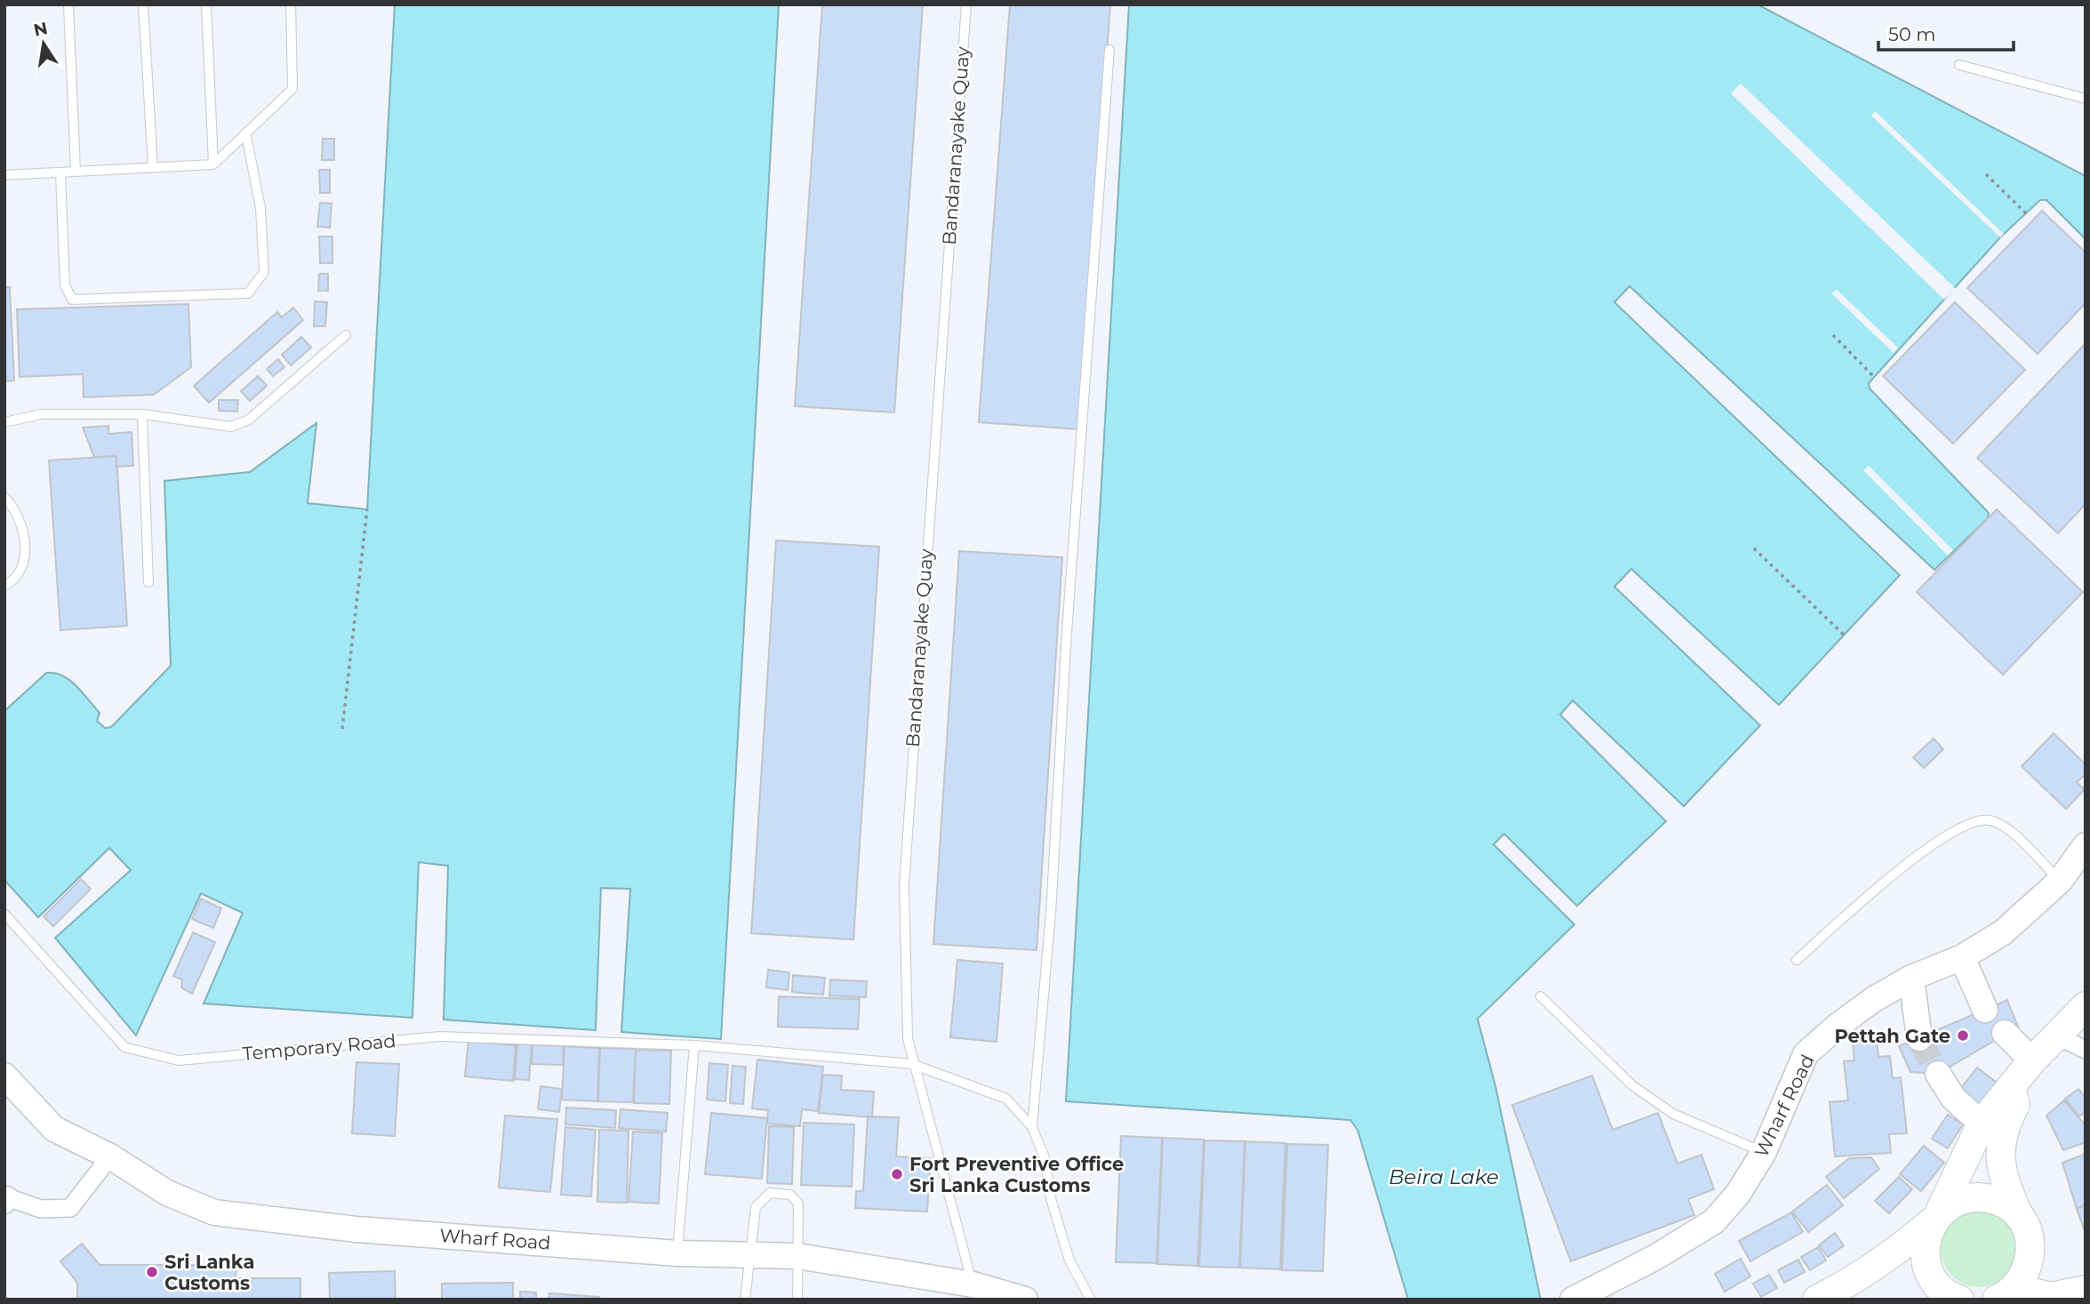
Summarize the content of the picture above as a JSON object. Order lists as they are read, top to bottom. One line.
{"streets":{"main road":["Wharf Road"],"lane":["Bandaranayake Quay","Temporary Road"]},"crossings":[["Bandaranayake Quay","Temporary Road"],["Bandaranayake Quay","Wharf Road"]],"water":["Beira Lake"],"places":["Pettah Gate","Fort Preventive Office Sri Lanka Customs","Sri Lanka Customs"],"scale_bar":"50 m","north":"top"}
